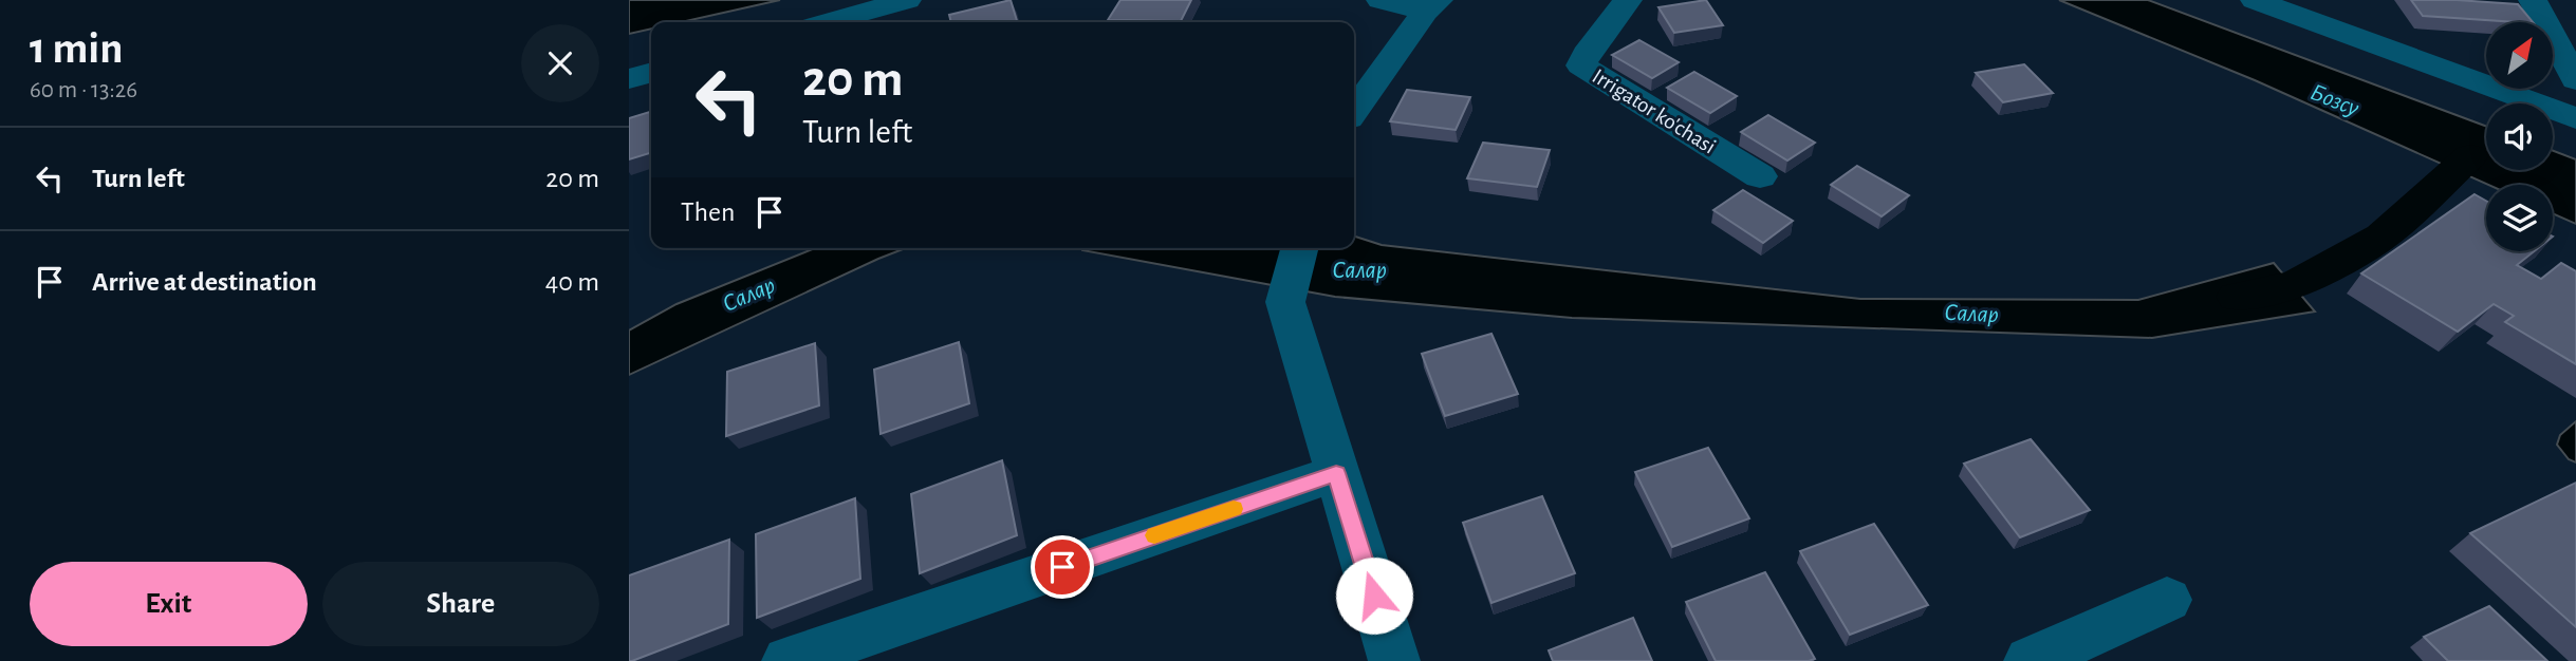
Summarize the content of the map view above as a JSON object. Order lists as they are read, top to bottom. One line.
{"streets":{"street":["Irrigator ko'chasi"]},"water":["Бозсу","Салар"],"north":"top right","page":{"heading":["1 min","60 m · 13:26"],"turn":["20 m","Turn left"],"list":[{"name":"Turn left","value":"20 m"},{"name":"Arrive at destination","value":"40 m"}],"then":"Then","buttons":["Exit","Share"]}}
